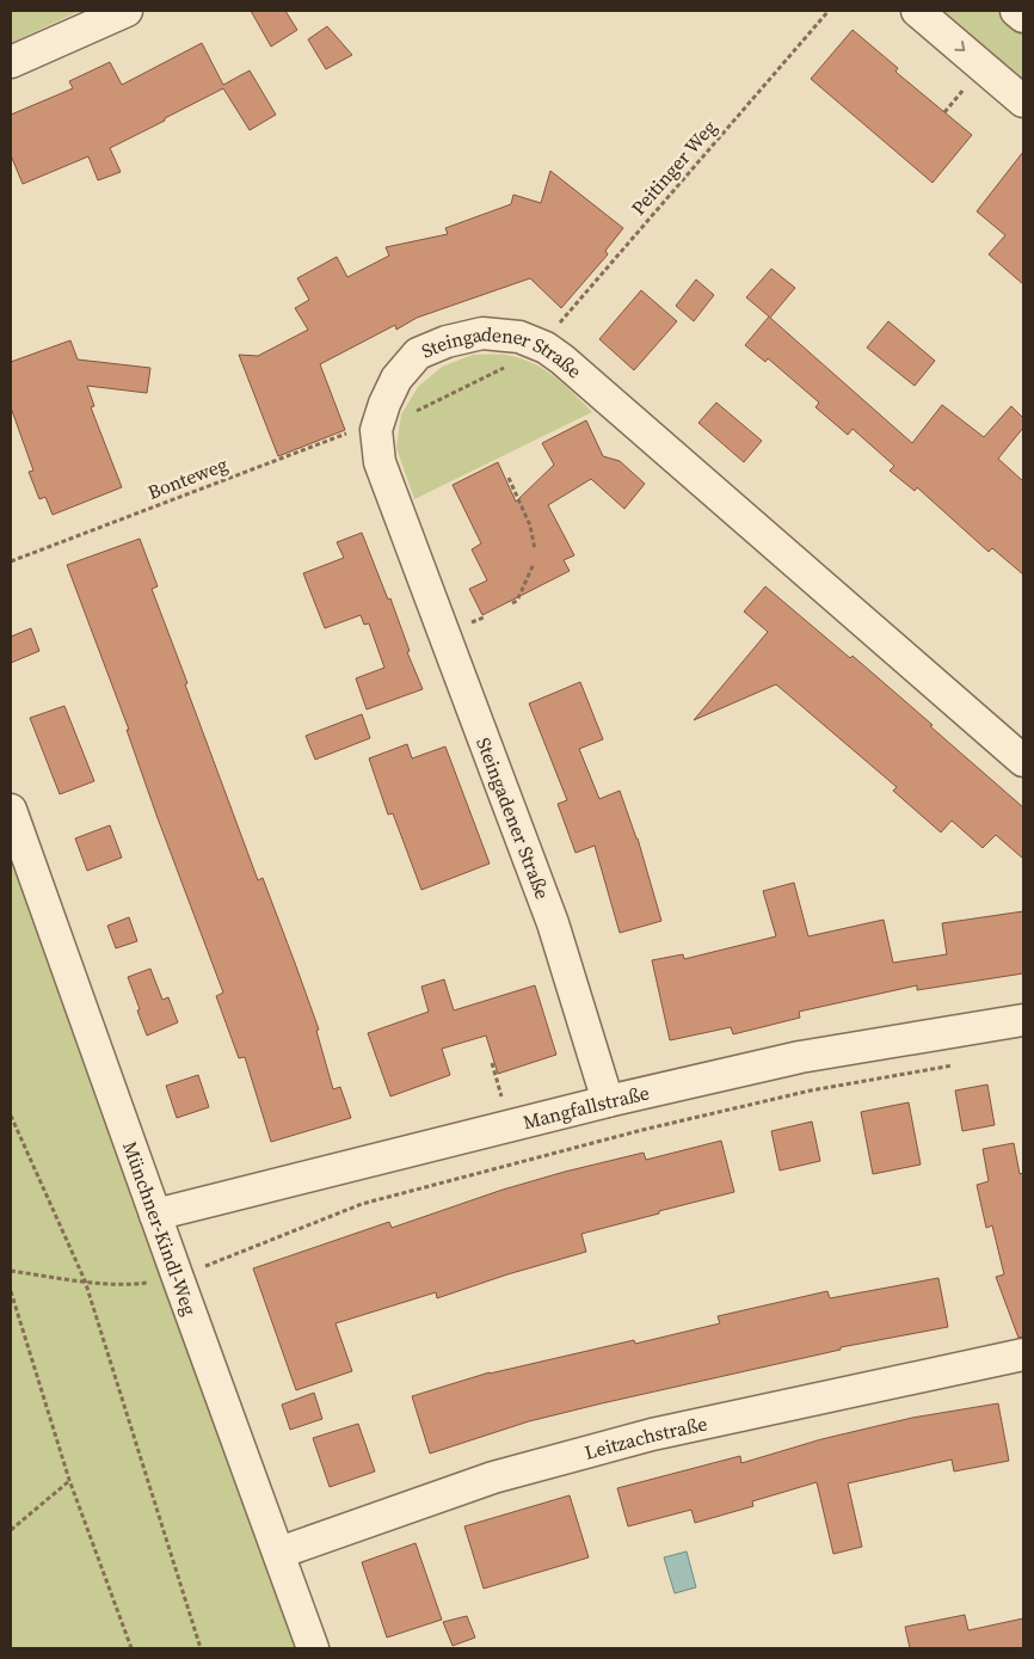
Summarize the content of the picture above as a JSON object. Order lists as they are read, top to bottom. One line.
{"streets":{"street":["Steingadener Straße","Mangfallstraße","Münchner-Kindl-Weg","Leitzachstraße"],"path":["Peitinger Weg","Bonteweg"]},"crossings":[["Peitinger Weg","Steingadener Straße"],["Peitinger Weg","Bonteweg"],["Steingadener Straße","Bonteweg"],["Steingadener Straße","Mangfallstraße"],["Mangfallstraße","Münchner-Kindl-Weg"],["Münchner-Kindl-Weg","Leitzachstraße"]]}
